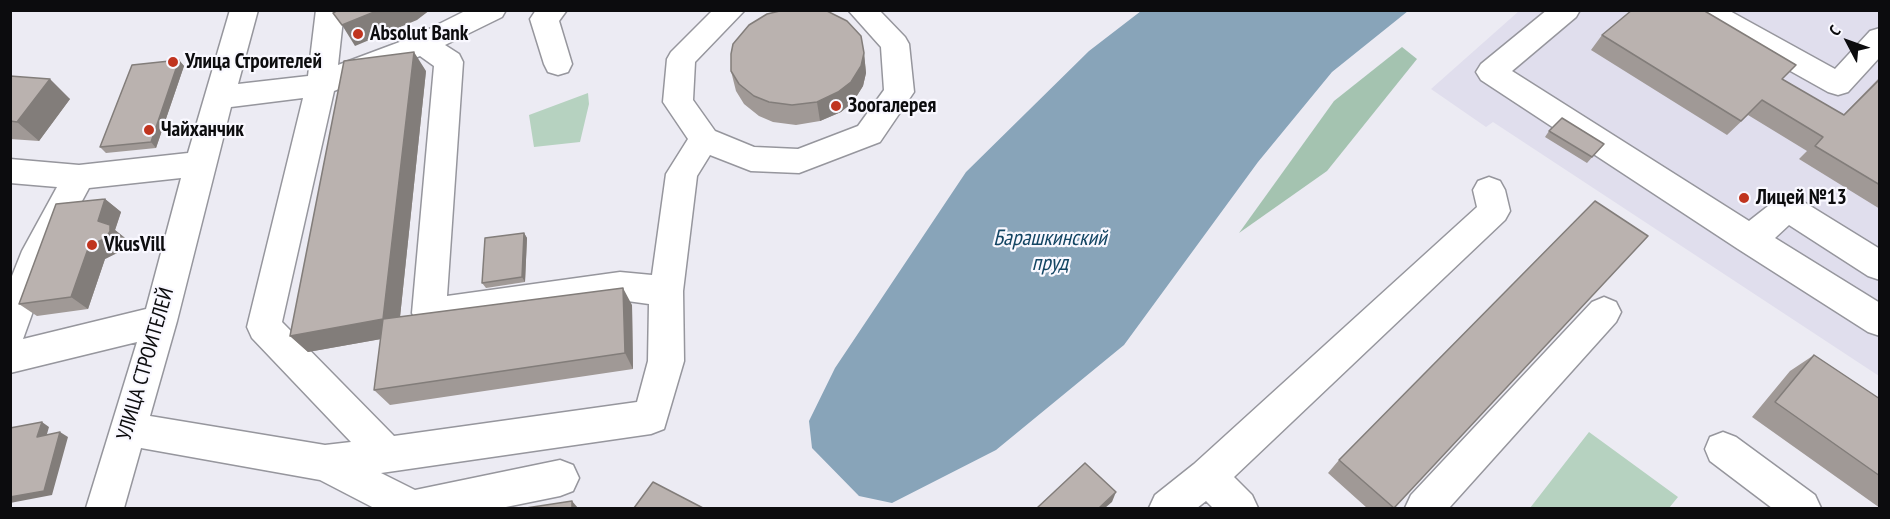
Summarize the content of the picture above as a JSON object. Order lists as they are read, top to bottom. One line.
{"streets":{"street":["УЛИЦА СТРОИТЕЛЕЙ"]},"water":["Барашкинский пруд"],"places":["Absolut Bank","Улица Строителей","Зоогалерея","Чайханчик","Лицей №13","VkusVill"],"north":"top left"}
